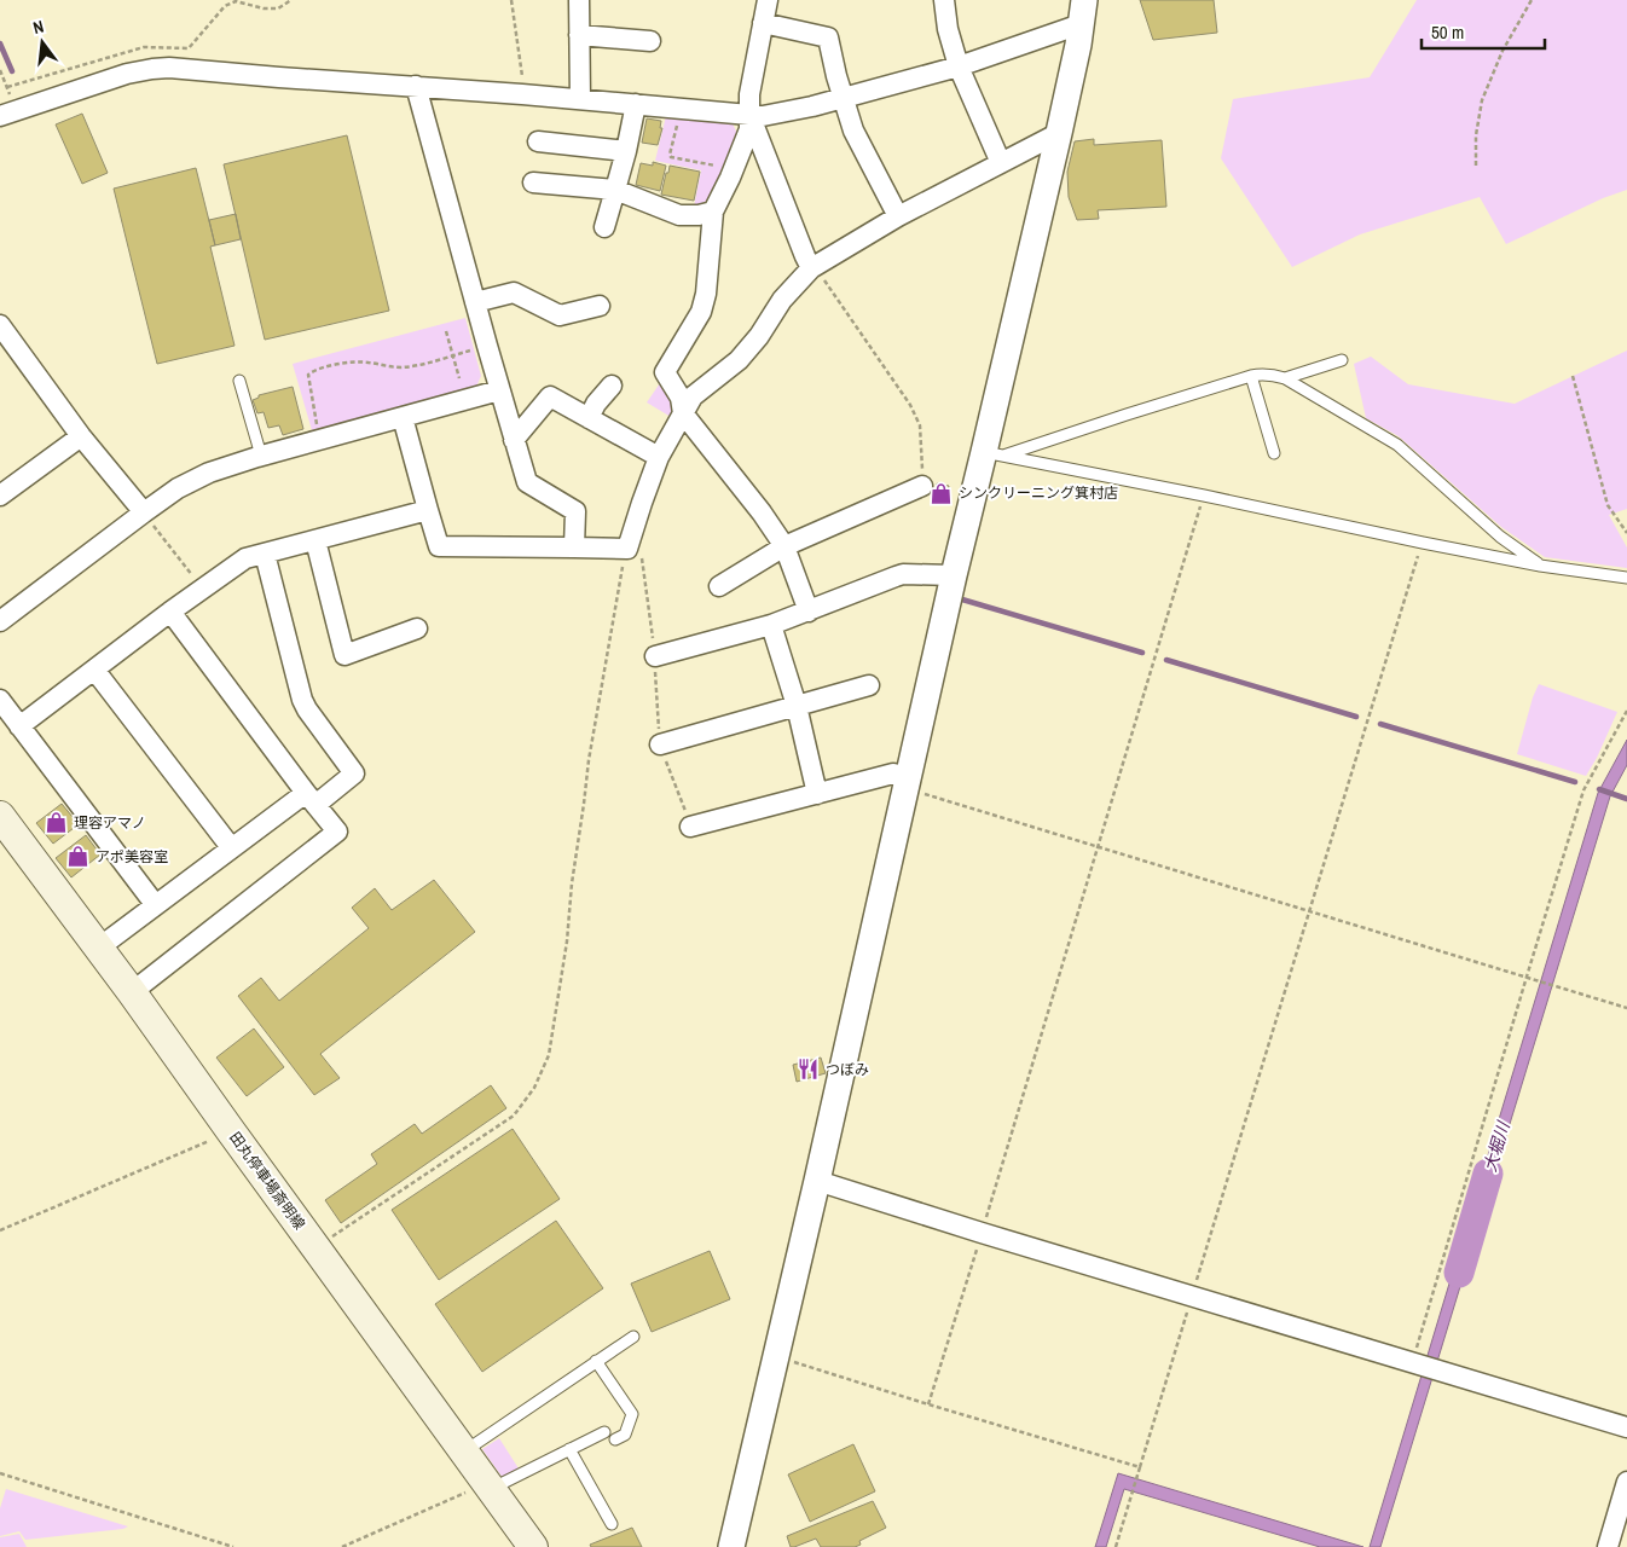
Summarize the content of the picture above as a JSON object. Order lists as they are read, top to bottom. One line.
{"streets":{"main road":["田丸停車場斎明線"]},"water":["大堀川"],"places":{"shop":["シンクリーニング箕村店","理容アマノ","アポ美容室"],"restaurant":["つぼみ"]},"scale_bar":"50 m","north":"top"}
